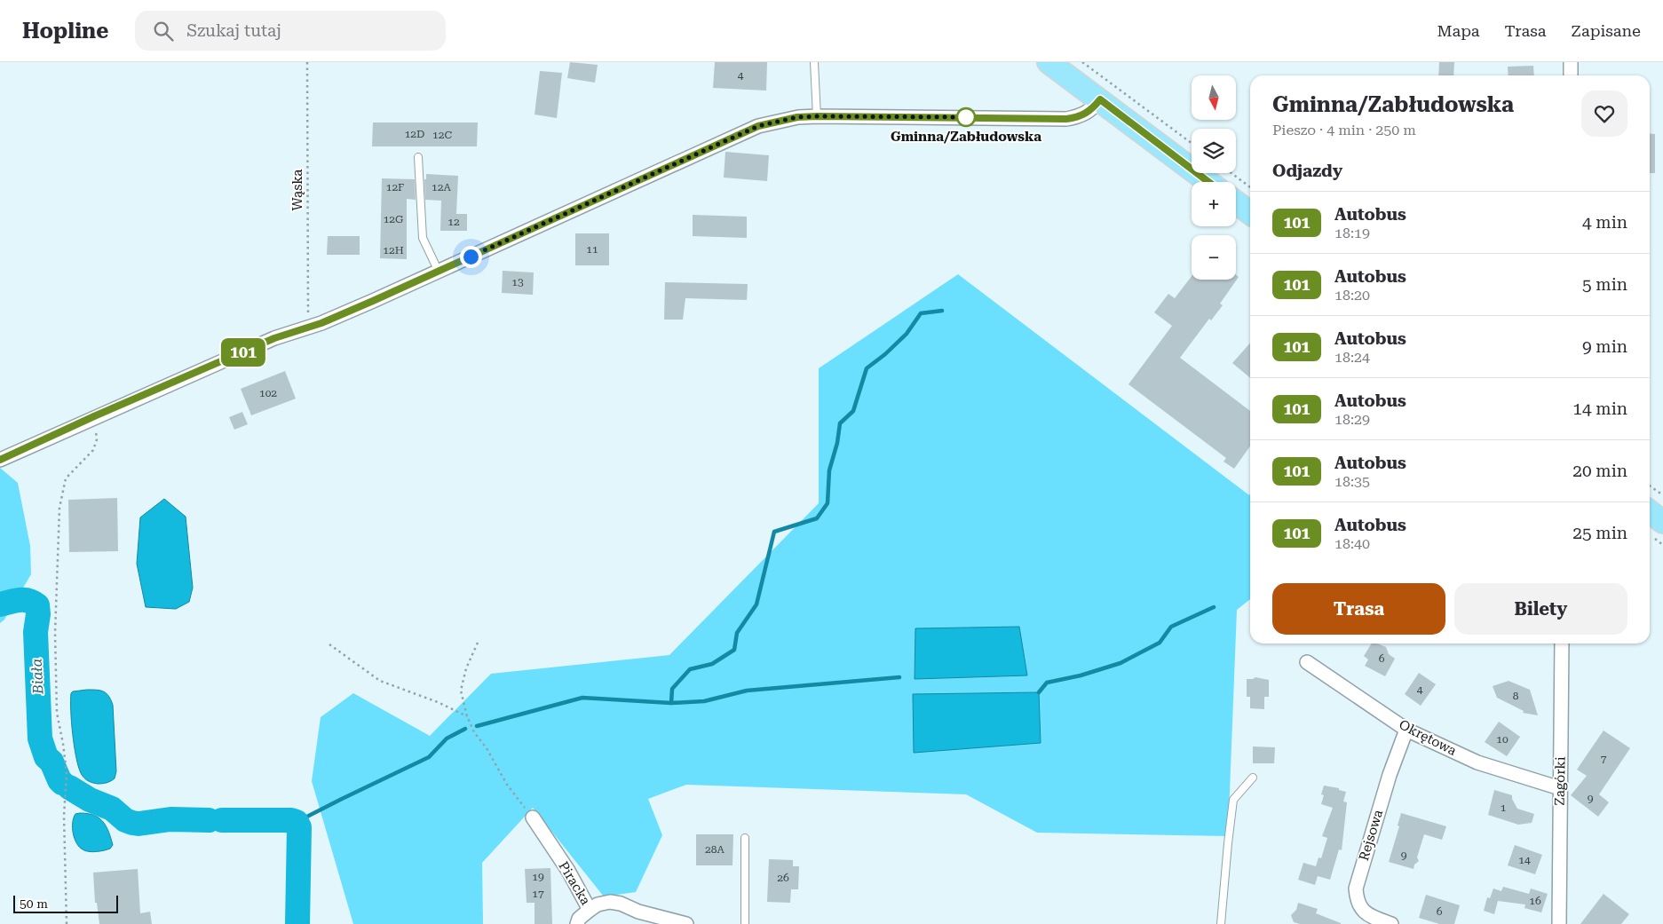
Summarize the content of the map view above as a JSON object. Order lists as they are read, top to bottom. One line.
{"streets":{"street":["Okrętowa","Zagórki","Rejsowa","Piracka"],"path":["Wąska"]},"crossings":[["Okrętowa","Zagórki"],["Okrętowa","Rejsowa"]],"water":["Biała"],"places":["Gminna/Zabłudowska"],"lines":["bus line 101"],"house_numbers":["4","12D","12C","12F","12A","12G","12","11","12H","13","102","6","4","8","10","7","9","1","28A","9","14","19","26","17","16","6"],"scale_bar":"50 m","north":"bottom","page":{"header":"Hopline","search":"Szukaj tutaj","nav":["Mapa","Trasa","Zapisane"],"on_map":"101","map_buttons":["+","−"],"heading":[["Gminna/Zabłudowska","Pieszo · 4 min · 250 m"],"Odjazdy"],"list":[{"mark":"101","name":"Autobus","note":"18:19","value":"4 min"},{"mark":"101","name":"Autobus","note":"18:20","value":"5 min"},{"mark":"101","name":"Autobus","note":"18:24","value":"9 min"},{"mark":"101","name":"Autobus","note":"18:29","value":"14 min"},{"mark":"101","name":"Autobus","note":"18:35","value":"20 min"},{"mark":"101","name":"Autobus","note":"18:40","value":"25 min"}],"buttons":["Trasa","Bilety"],"scale":"50 m"}}
